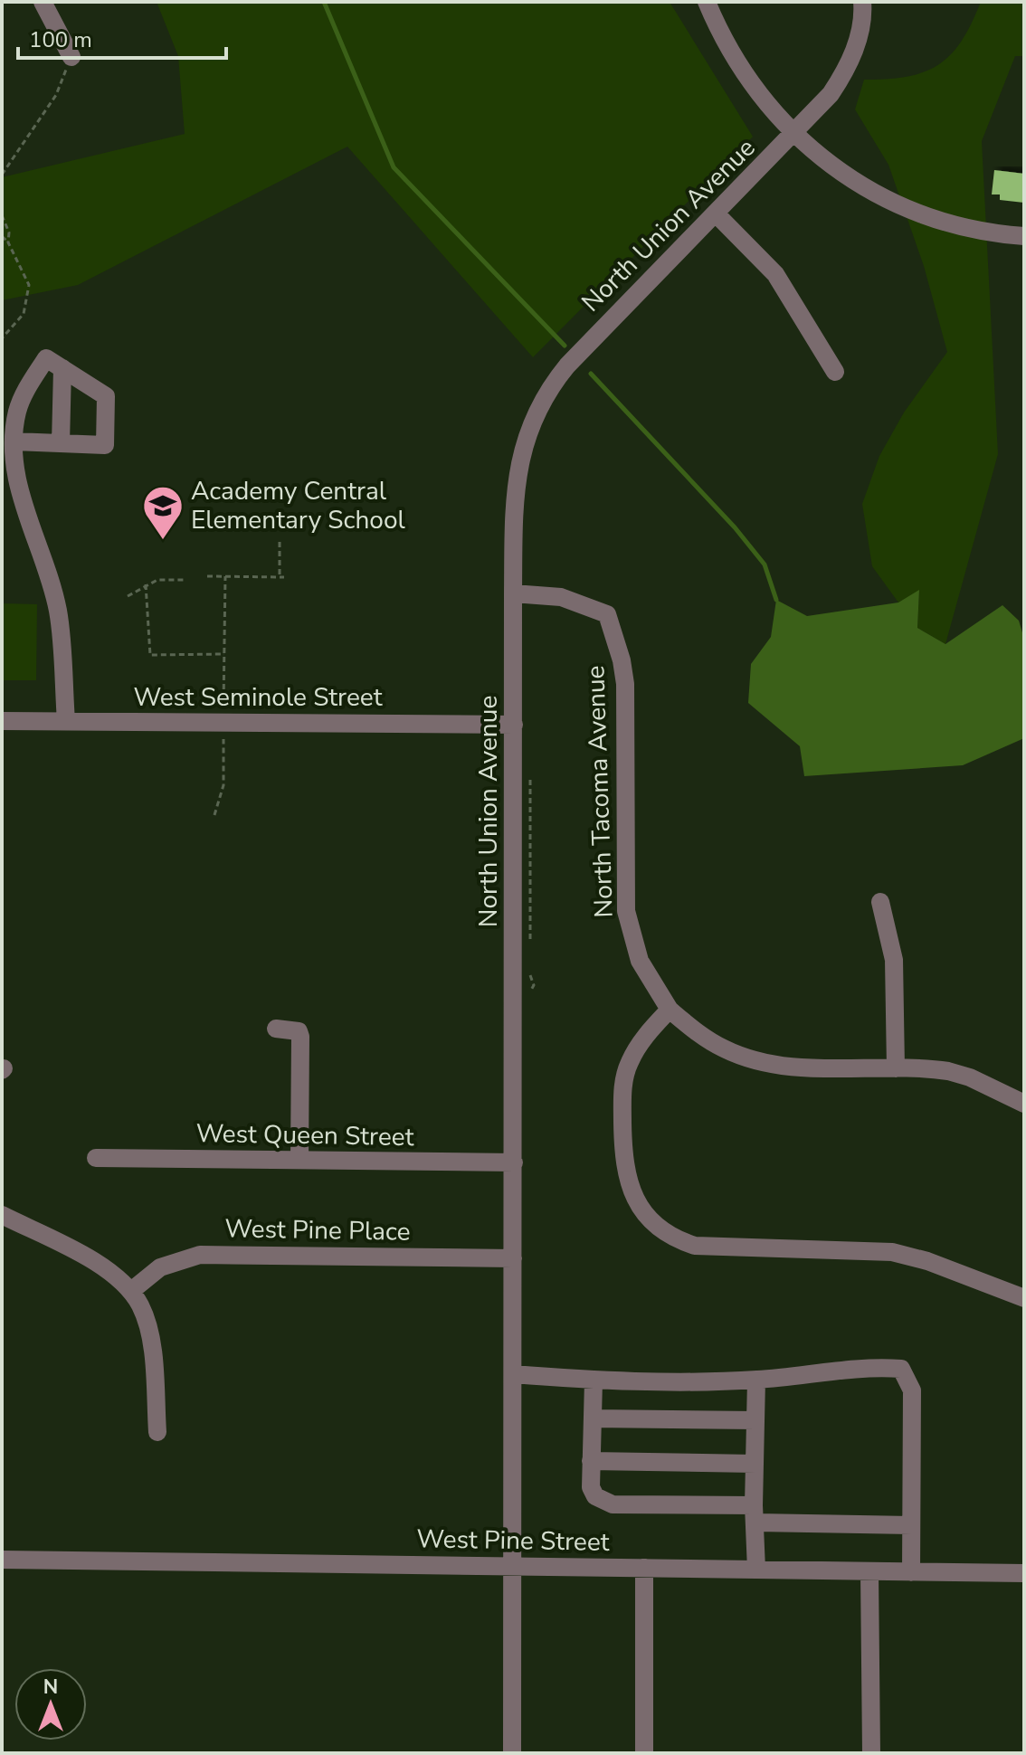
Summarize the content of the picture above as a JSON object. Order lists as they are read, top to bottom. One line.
{"streets":{"street":["North Union Avenue","West Seminole Street","North Tacoma Avenue","West Queen Street","West Pine Place","West Pine Street"]},"crossings":[["North Union Avenue","West Seminole Street"],["North Union Avenue","North Tacoma Avenue"],["North Union Avenue","West Queen Street"],["North Union Avenue","West Pine Place"],["North Union Avenue","West Pine Street"]],"places":{"school or university":["Academy Central Elementary School"]},"scale_bar":"100 m","north":"top"}
